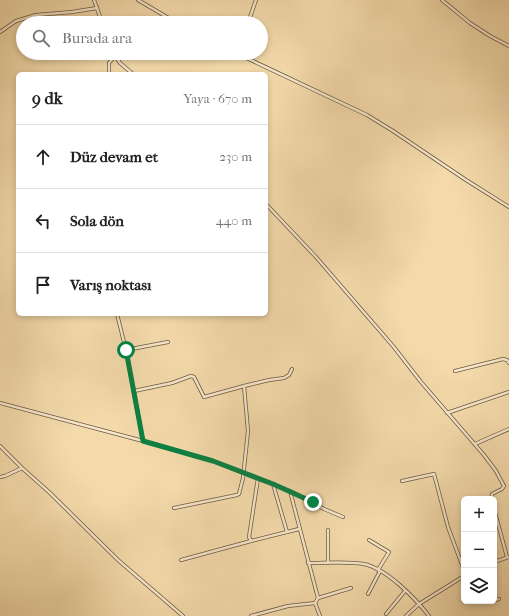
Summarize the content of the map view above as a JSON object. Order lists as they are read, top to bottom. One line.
{"page":{"search":"Burada ara","heading":["9 dk","Yaya · 670 m"],"list":[["Düz devam et","230 m"],["Sola dön","440 m"],"Varış noktası"],"map_buttons":["+","−"]}}
